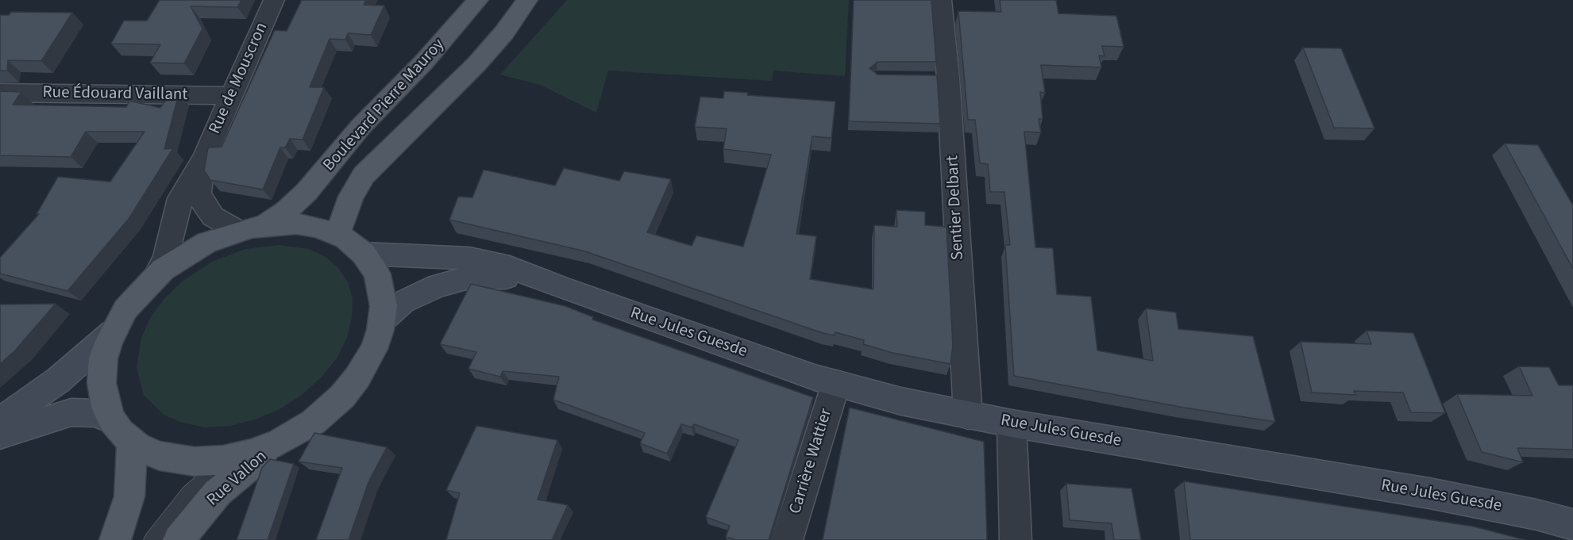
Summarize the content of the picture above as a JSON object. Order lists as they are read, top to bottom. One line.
{"streets":{"main road":["Boulevard Pierre Mauroy","Rue Jules Guesde","Rue Vallon"],"street":["Rue de Mouscron","Rue Édouard Vaillant","Sentier Delbart","Carrière Wattier"]},"crossings":[["Rue de Mouscron","Rue Édouard Vaillant"],["Sentier Delbart","Rue Jules Guesde"],["Rue Jules Guesde","Carrière Wattier"]]}
